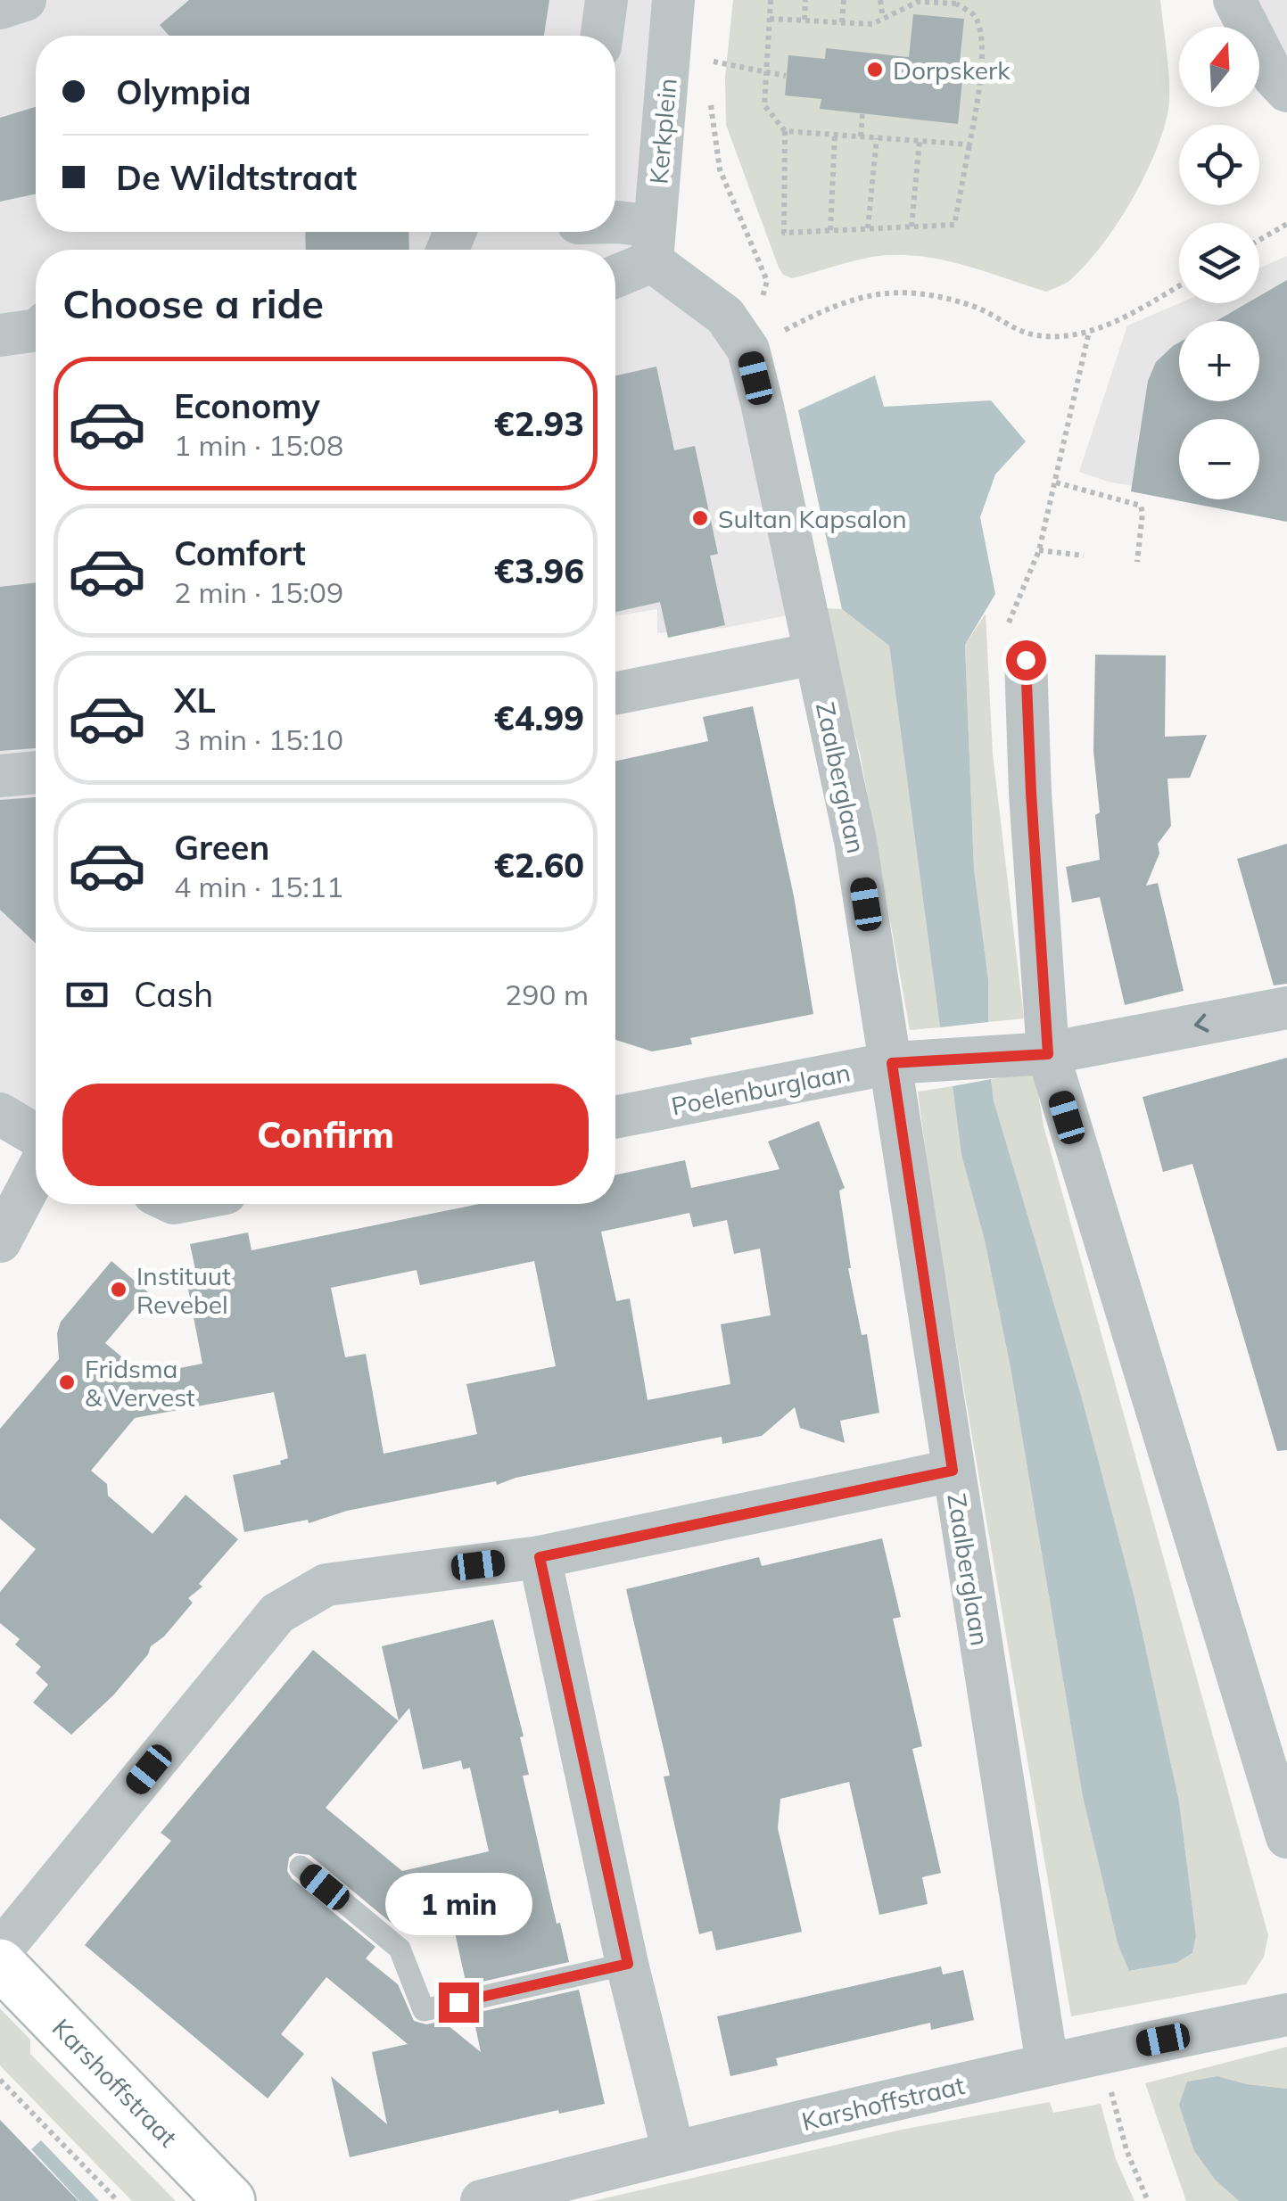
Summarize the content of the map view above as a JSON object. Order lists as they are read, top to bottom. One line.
{"streets":{"street":["Kerkplein","Zaalberglaan","Poelenburglaan","Karshoffstraat"]},"crossings":[["Kerkplein","Zaalberglaan"],["Zaalberglaan","Poelenburglaan"],["Zaalberglaan","Karshoffstraat"]],"one_way":["Poelenburglaan"],"places":["Dorpskerk","Sultan Kapsalon","Instituut Revebel","Fridsma & Vervest"],"north":"top","page":{"map_buttons":["+","−"],"banner":["Olympia","De Wildtstraat"],"heading":"Choose a ride","list":[{"name":"Economy","note":"1 min · 15:08","value":"€2.93"},{"name":"Comfort","note":"2 min · 15:09","value":"€3.96"},{"name":"XL","note":"3 min · 15:10","value":"€4.99"},{"name":"Green","note":"4 min · 15:11","value":"€2.60"}],"pay":["Cash","290 m"],"buttons":"Confirm","bubble":"1 min"}}
